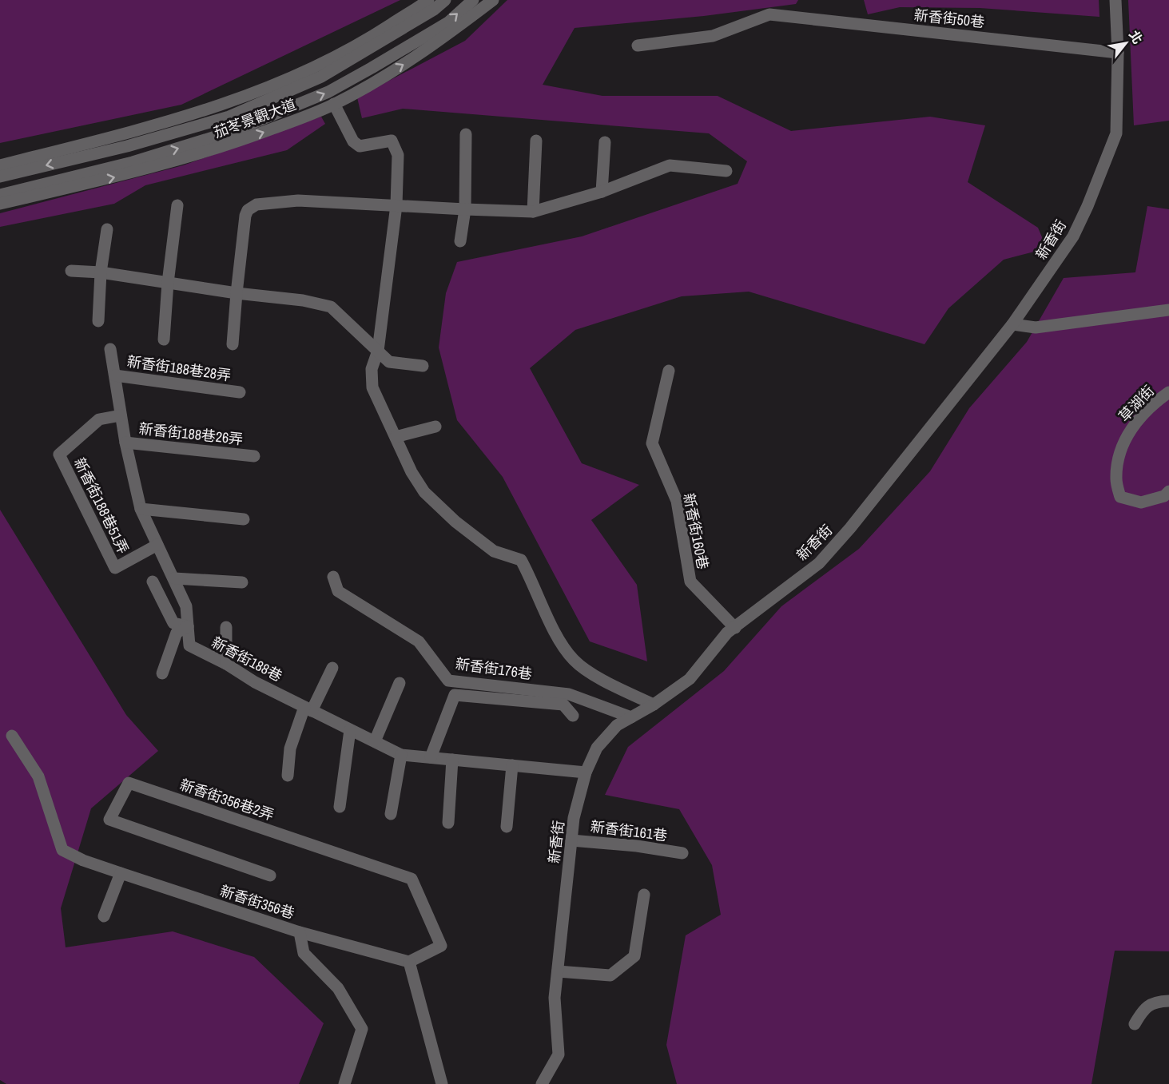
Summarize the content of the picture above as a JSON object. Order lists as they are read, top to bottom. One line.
{"streets":{"street":["新香街50巷","茄苳景觀大道","新香街","新香街188巷28弄","草湖街","新香街188巷26弄","新香街188巷51弄","新香街160巷","新香街188巷","新香街176巷","新香街356巷2弄","新香街161巷","新香街356巷"]},"crossings":[["新香街50巷","新香街"],["新香街","新香街160巷"],["新香街","新香街188巷"],["新香街","新香街176巷"],["新香街","新香街161巷"],["新香街188巷28弄","新香街188巷"],["新香街188巷26弄","新香街188巷"],["新香街188巷51弄","新香街188巷"]],"north":"top right"}
